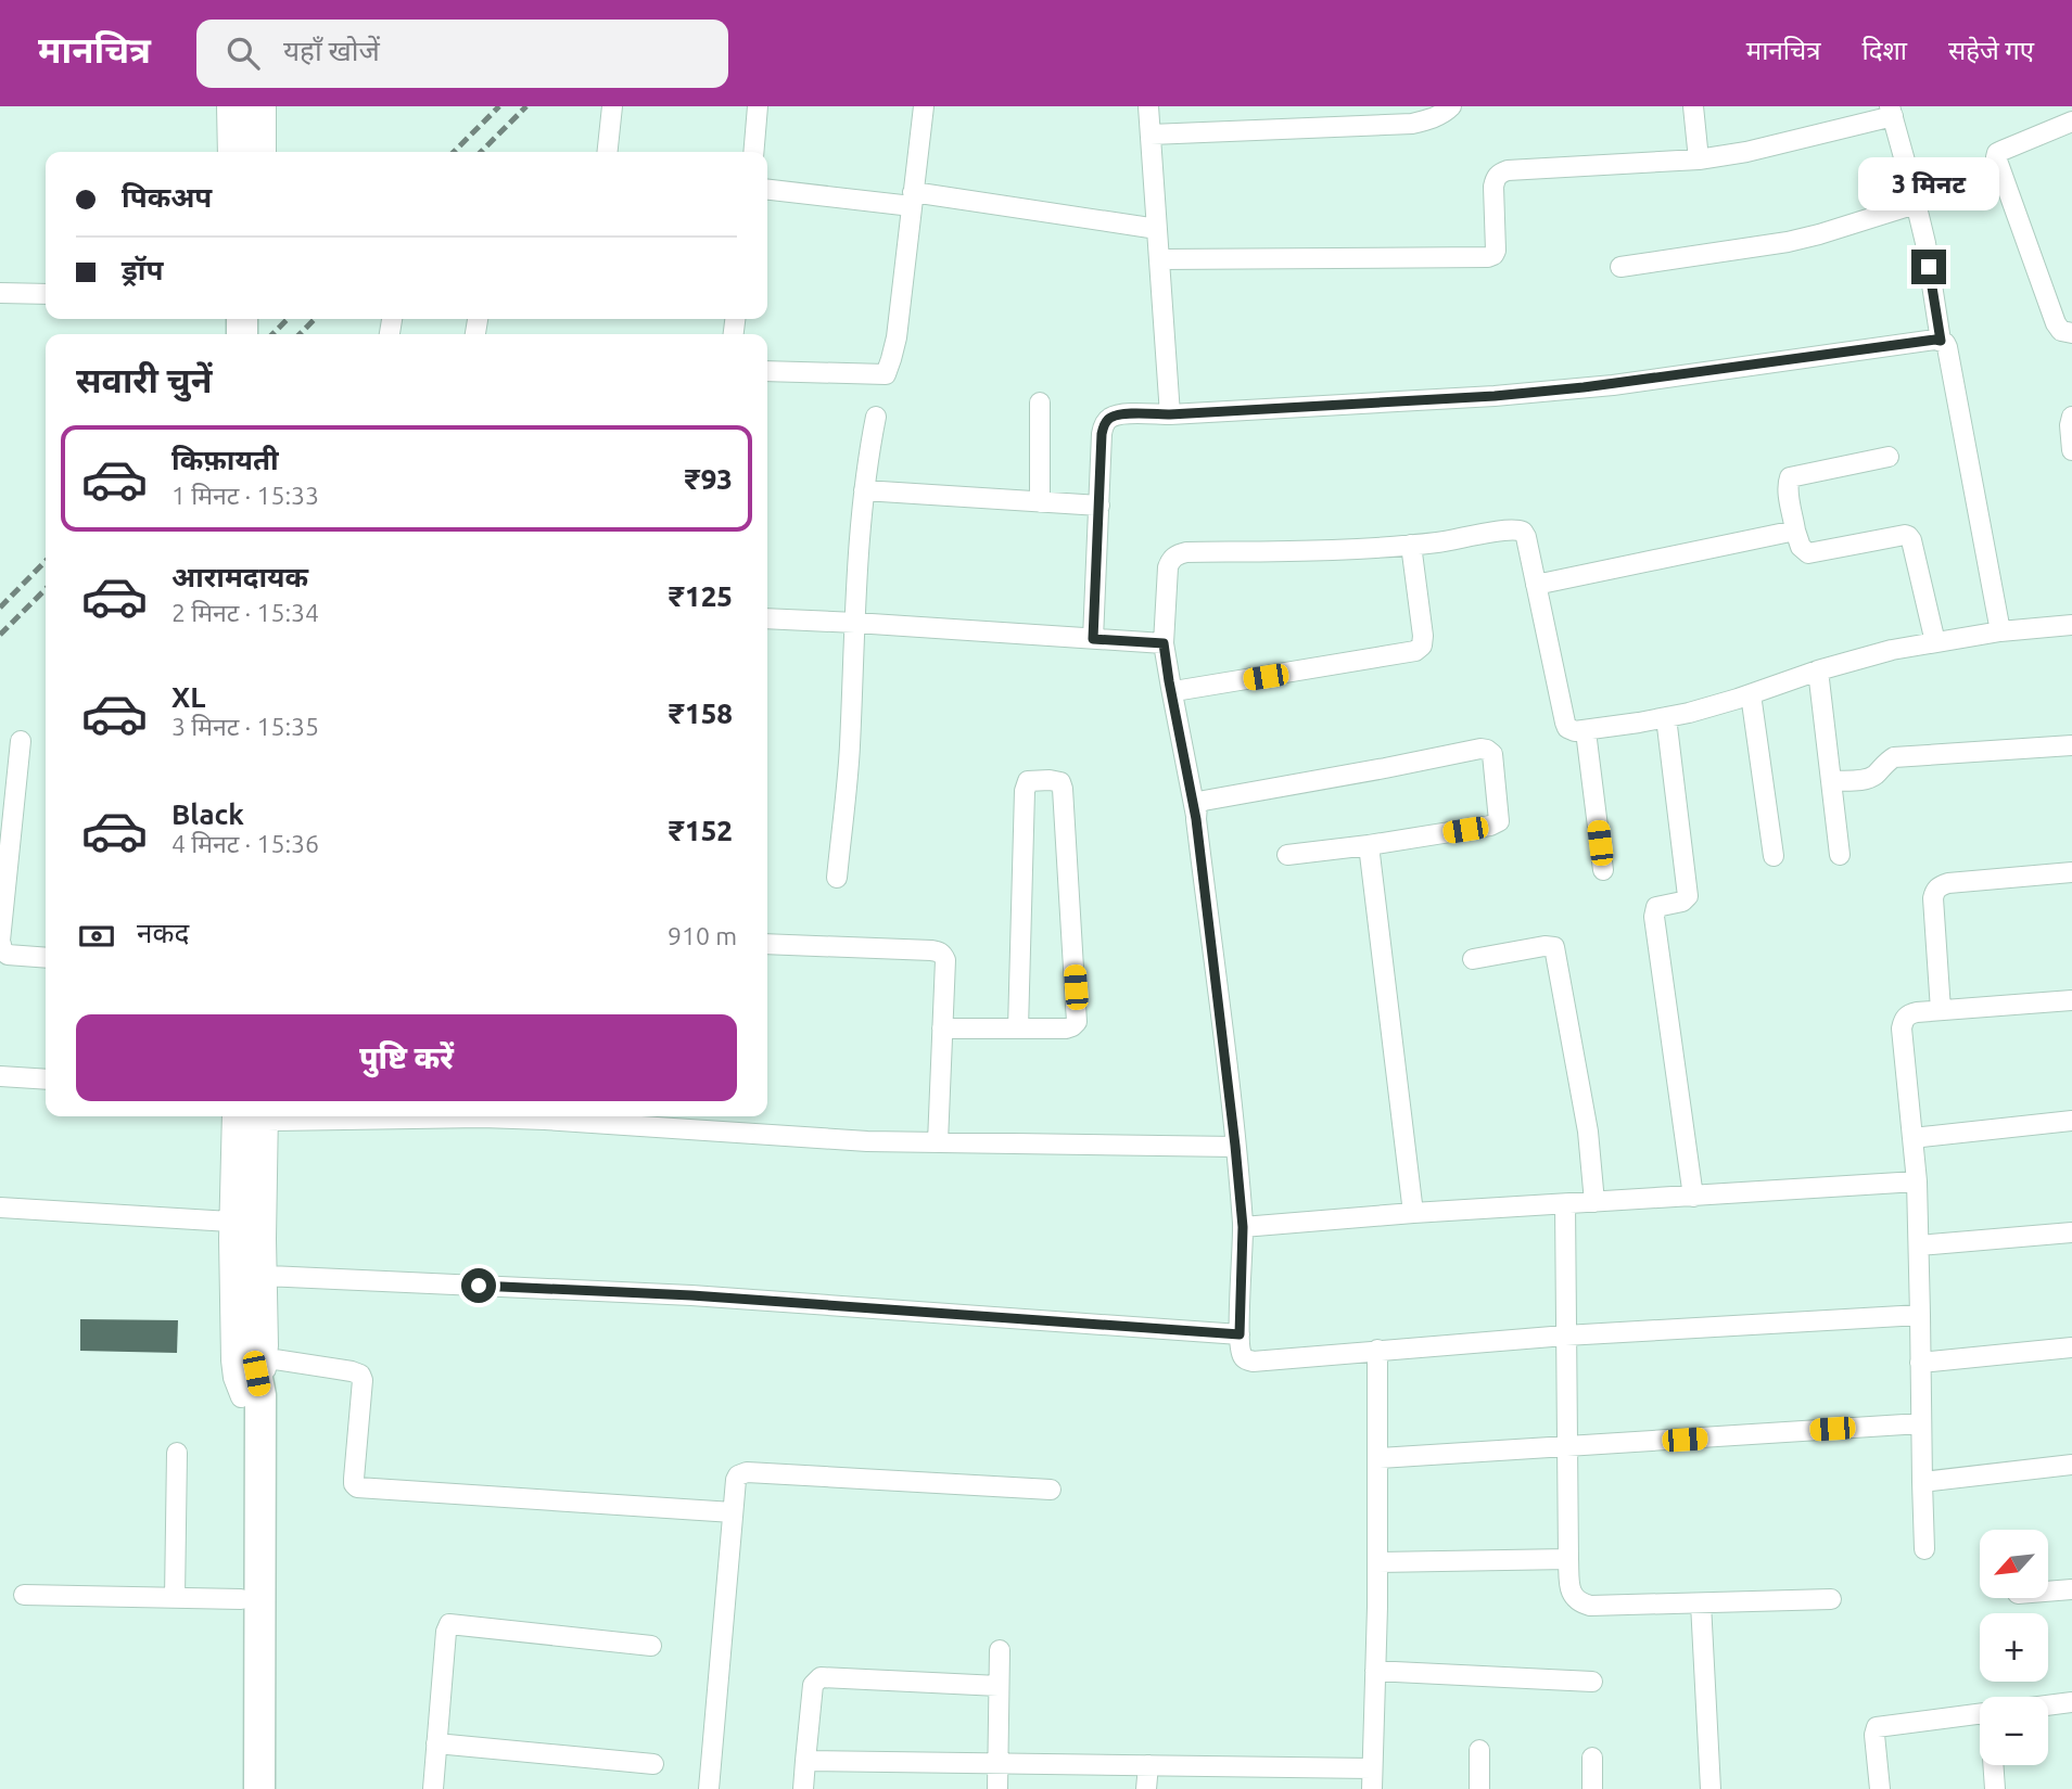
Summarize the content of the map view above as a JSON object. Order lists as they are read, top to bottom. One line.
{"north":"bottom left","page":{"header":"मानचित्र","search":"यहाँ खोजें","nav":["मानचित्र","दिशा","सहेजे गए"],"banner":["पिकअप","ड्रॉप"],"bubble":"3 मिनट","heading":"सवारी चुनें","list":[{"name":"किफ़ायती","note":"1 मिनट · 15:33","value":"₹93"},{"name":"आरामदायक","note":"2 मिनट · 15:34","value":"₹125"},{"name":"XL","note":"3 मिनट · 15:35","value":"₹158"},{"name":"Black","note":"4 मिनट · 15:36","value":"₹152"}],"pay":["नकद","910 m"],"buttons":"पुष्टि करें","map_buttons":["+","−"]}}
